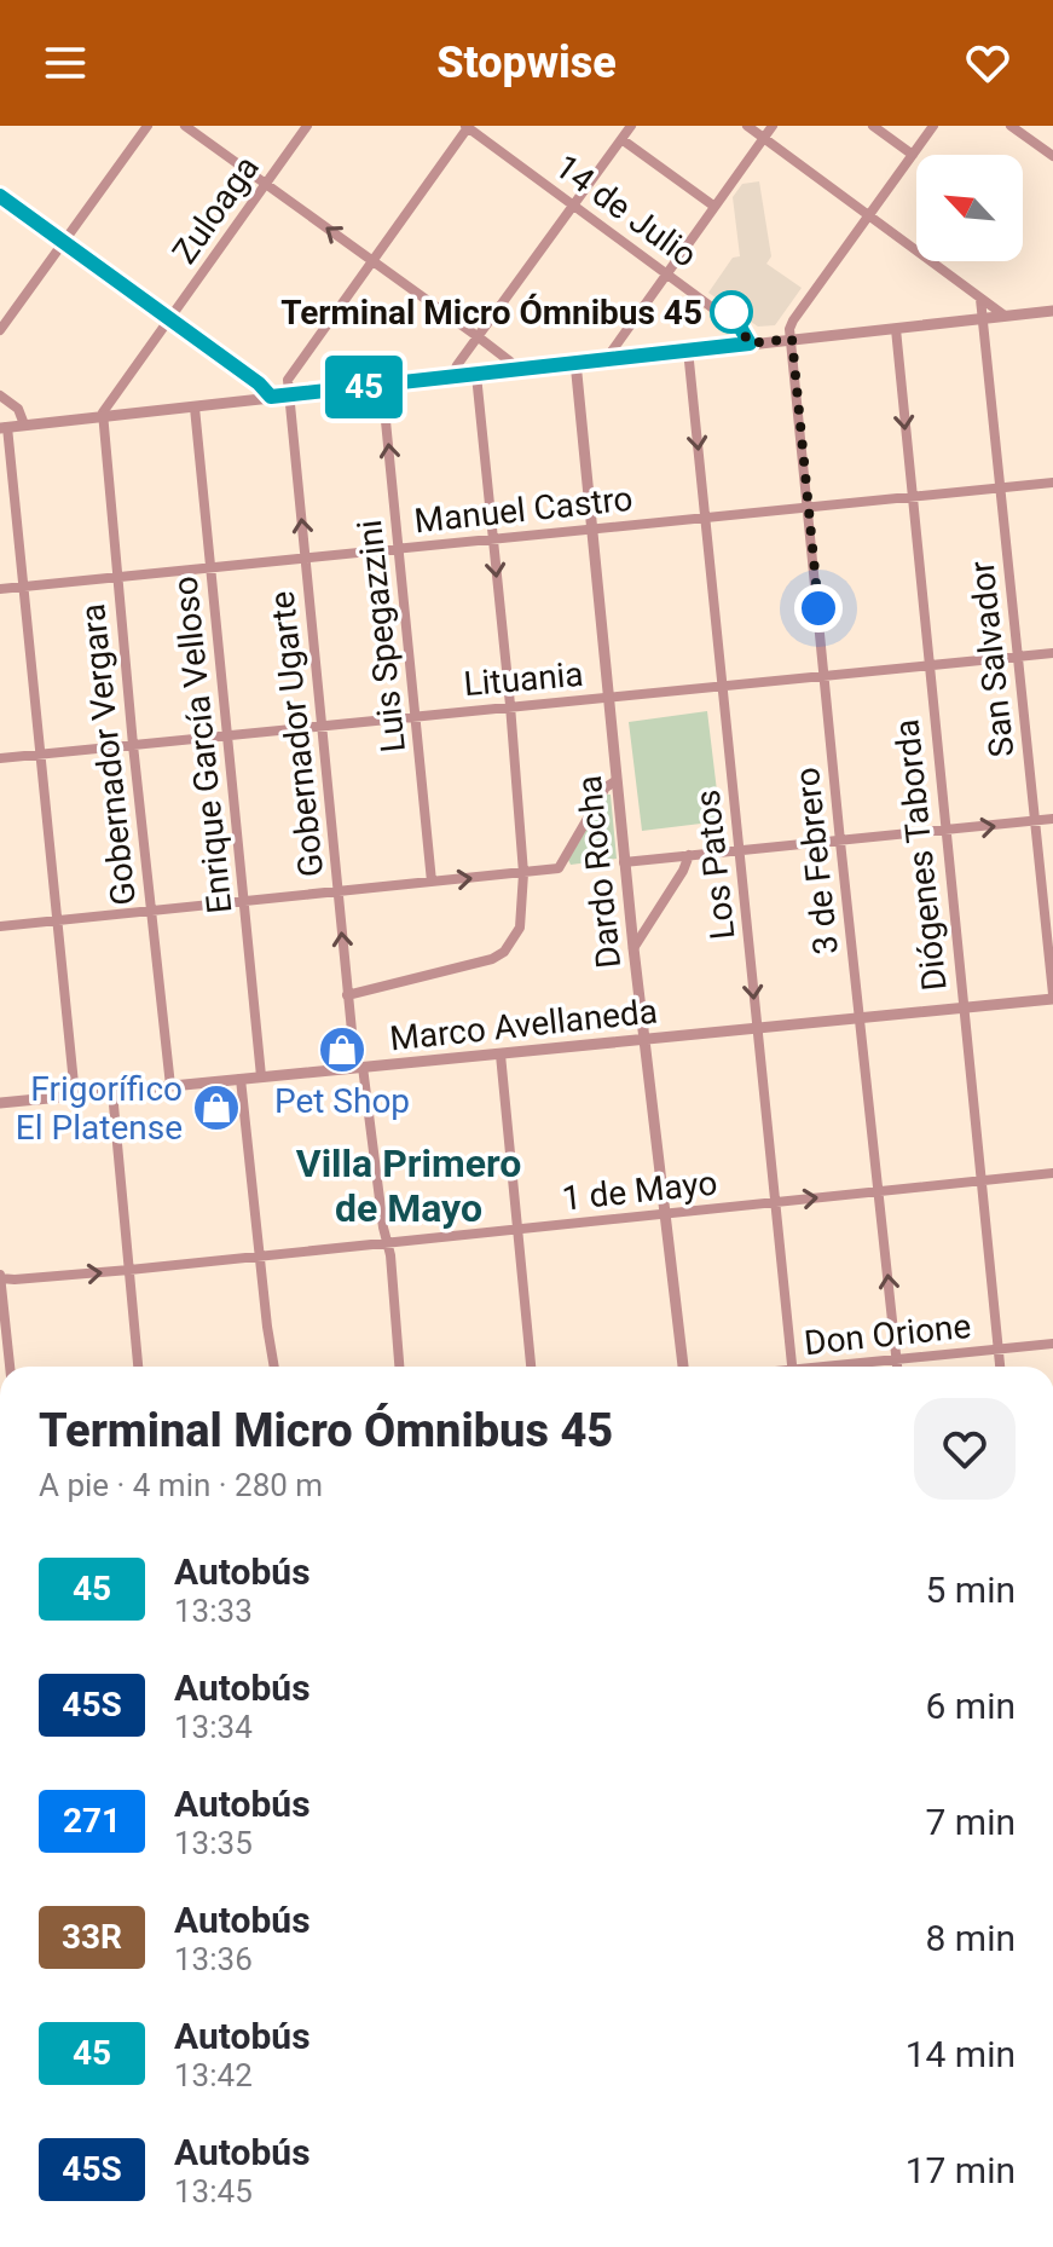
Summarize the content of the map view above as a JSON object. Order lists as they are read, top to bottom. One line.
{"streets":{"street":["Zuloaga","14 de Julio","Manuel Castro","Luis Spegazzini","San Salvador","Lituania","Gobernador Ugarte","Enrique García Velloso","Gobernador Vergara","Diógenes Taborda","3 de Febrero","Los Patos","Dardo Rocha","Marco Avellaneda","1 de Mayo","Don Orione"]},"crossings":[["Zuloaga","Gobernador Vergara"],["Manuel Castro","Luis Spegazzini"],["Manuel Castro","San Salvador"],["Manuel Castro","Gobernador Ugarte"],["Manuel Castro","Enrique García Velloso"],["Manuel Castro","Gobernador Vergara"],["Manuel Castro","Diógenes Taborda"],["Manuel Castro","3 de Febrero"],["Manuel Castro","Los Patos"],["Manuel Castro","Dardo Rocha"],["Luis Spegazzini","Lituania"],["San Salvador","Lituania"],["San Salvador","Marco Avellaneda"],["Lituania","Gobernador Ugarte"],["Lituania","Enrique García Velloso"],["Lituania","Gobernador Vergara"],["Lituania","Diógenes Taborda"],["Lituania","3 de Febrero"],["Lituania","Los Patos"],["Lituania","Dardo Rocha"],["Gobernador Ugarte","Marco Avellaneda"],["Gobernador Ugarte","1 de Mayo"],["Enrique García Velloso","Marco Avellaneda"],["Gobernador Vergara","Marco Avellaneda"],["Diógenes Taborda","Marco Avellaneda"],["Diógenes Taborda","1 de Mayo"],["Diógenes Taborda","Don Orione"],["3 de Febrero","Marco Avellaneda"],["3 de Febrero","1 de Mayo"],["3 de Febrero","Don Orione"],["Los Patos","Marco Avellaneda"],["Los Patos","1 de Mayo"],["Dardo Rocha","Marco Avellaneda"],["Dardo Rocha","1 de Mayo"]],"districts":["Villa Primero de Mayo"],"places":{"other":["Terminal Micro Ómnibus 45"],"shop":["Pet Shop","Frigorífico El Platense"]},"lines":["bus line 45"],"north":"top left","page":{"header":"Stopwise","on_map":"45","heading":["Terminal Micro Ómnibus 45","A pie · 4 min · 280 m"],"list":[{"mark":"45","name":"Autobús","note":"13:33","value":"5 min"},{"mark":"45S","name":"Autobús","note":"13:34","value":"6 min"},{"mark":"271","name":"Autobús","note":"13:35","value":"7 min"},{"mark":"33R","name":"Autobús","note":"13:36","value":"8 min"},{"mark":"45","name":"Autobús","note":"13:42","value":"14 min"},{"mark":"45S","name":"Autobús","note":"13:45","value":"17 min"}]}}
